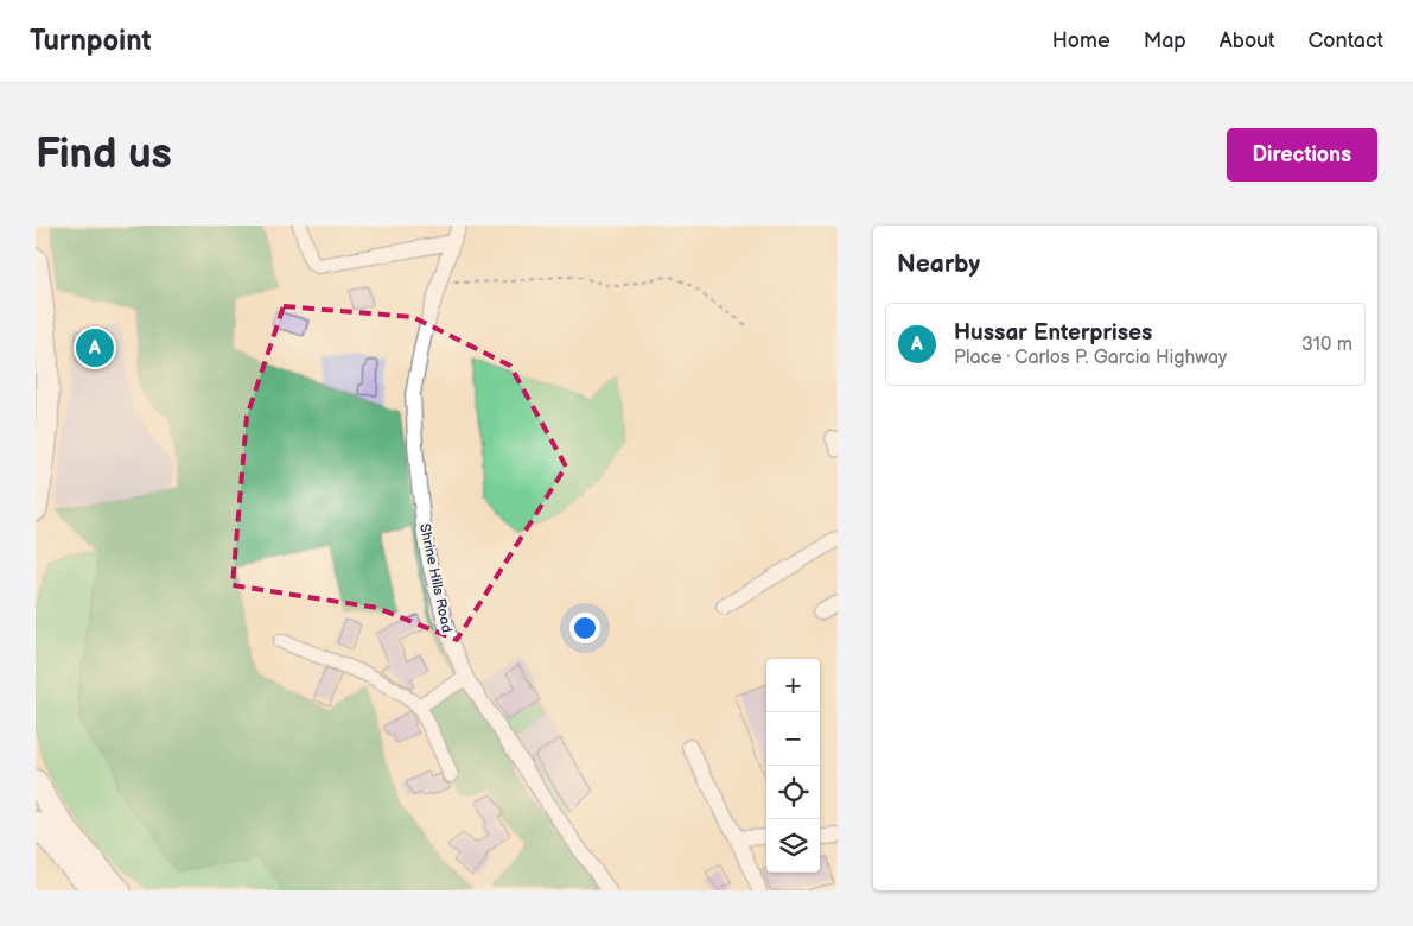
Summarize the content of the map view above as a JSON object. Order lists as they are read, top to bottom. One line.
{"streets":{"street":["Shrine Hills Road"]},"page":{"header":"Turnpoint","nav":["Home","Map","About","Contact"],"buttons":"Directions","title":"Find us","heading":"Nearby","list":[{"mark":"A","name":"Hussar Enterprises","note":"Place · Carlos P. Garcia Highway","value":"310 m"}],"pins":"A","map_buttons":["+","−"]}}
